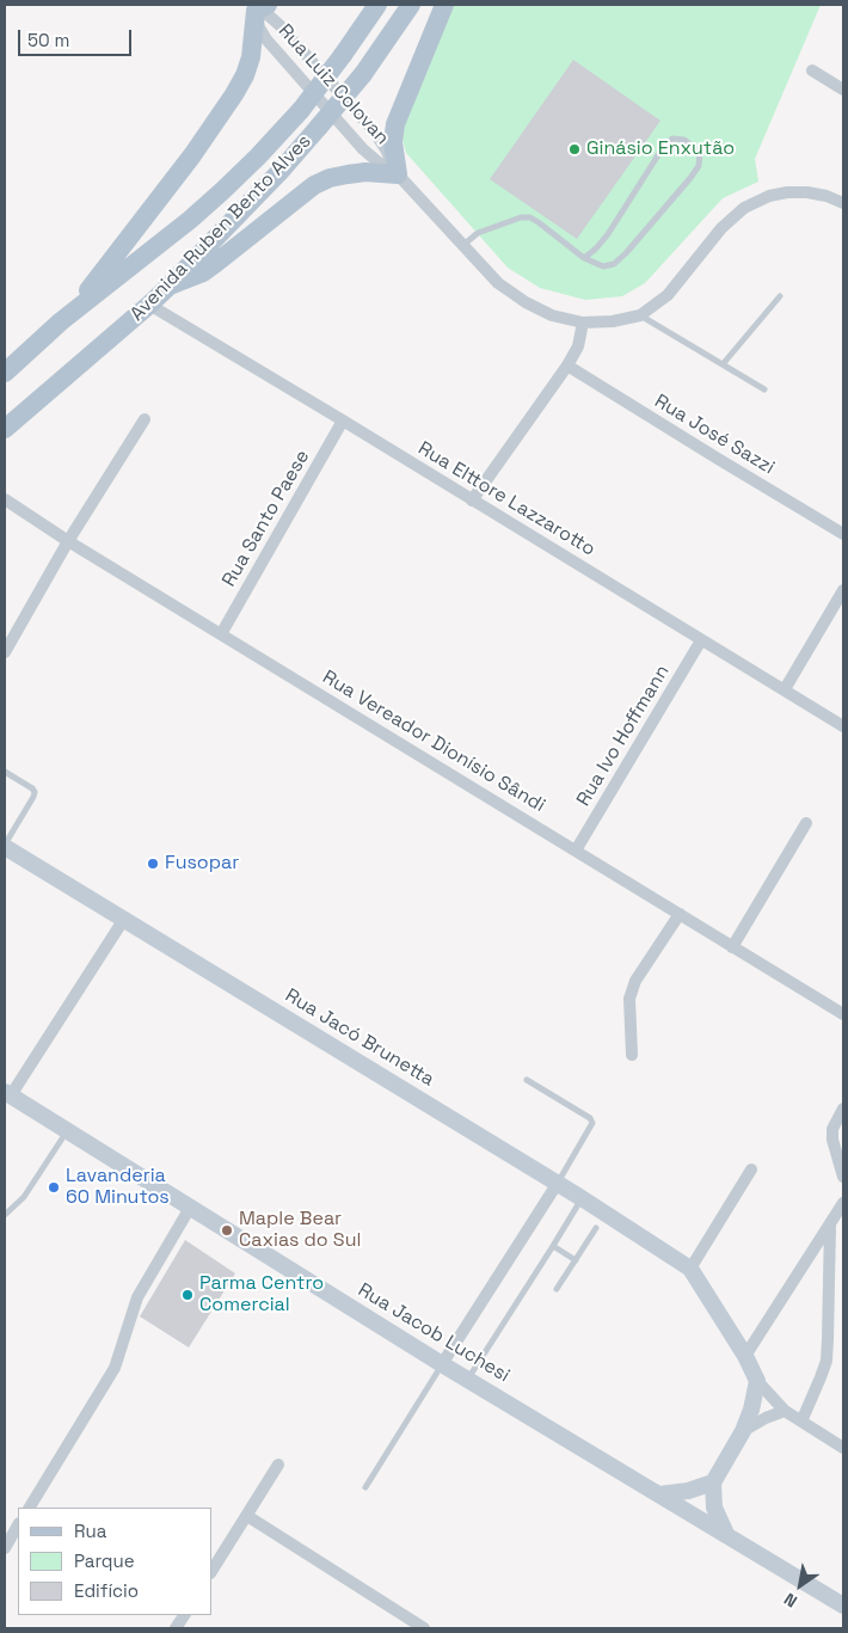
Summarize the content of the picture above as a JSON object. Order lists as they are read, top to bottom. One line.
{"streets":{"main road":["Avenida Ruben Bento Alves"],"street":["Rua Luiz Colovan","Rua José Sazzi","Rua Elttore Lazzarotto","Rua Santo Paese","Rua Ivo Hoffmann","Rua Vereador Dionísio Sândi","Rua Jacó Brunetta","Rua Jacob Luchesi"]},"crossings":[["Avenida Ruben Bento Alves","Rua Elttore Lazzarotto"],["Rua Elttore Lazzarotto","Rua Santo Paese"],["Rua Elttore Lazzarotto","Rua Ivo Hoffmann"],["Rua Santo Paese","Rua Vereador Dionísio Sândi"],["Rua Ivo Hoffmann","Rua Vereador Dionísio Sândi"]],"places":["Ginásio Enxutão","Fusopar","Lavanderia 60 Minutos","Maple Bear Caxias do Sul","Parma Centro Comercial"],"legend":["Rua","Parque","Edifício"],"scale_bar":"50 m","north":"bottom left"}
